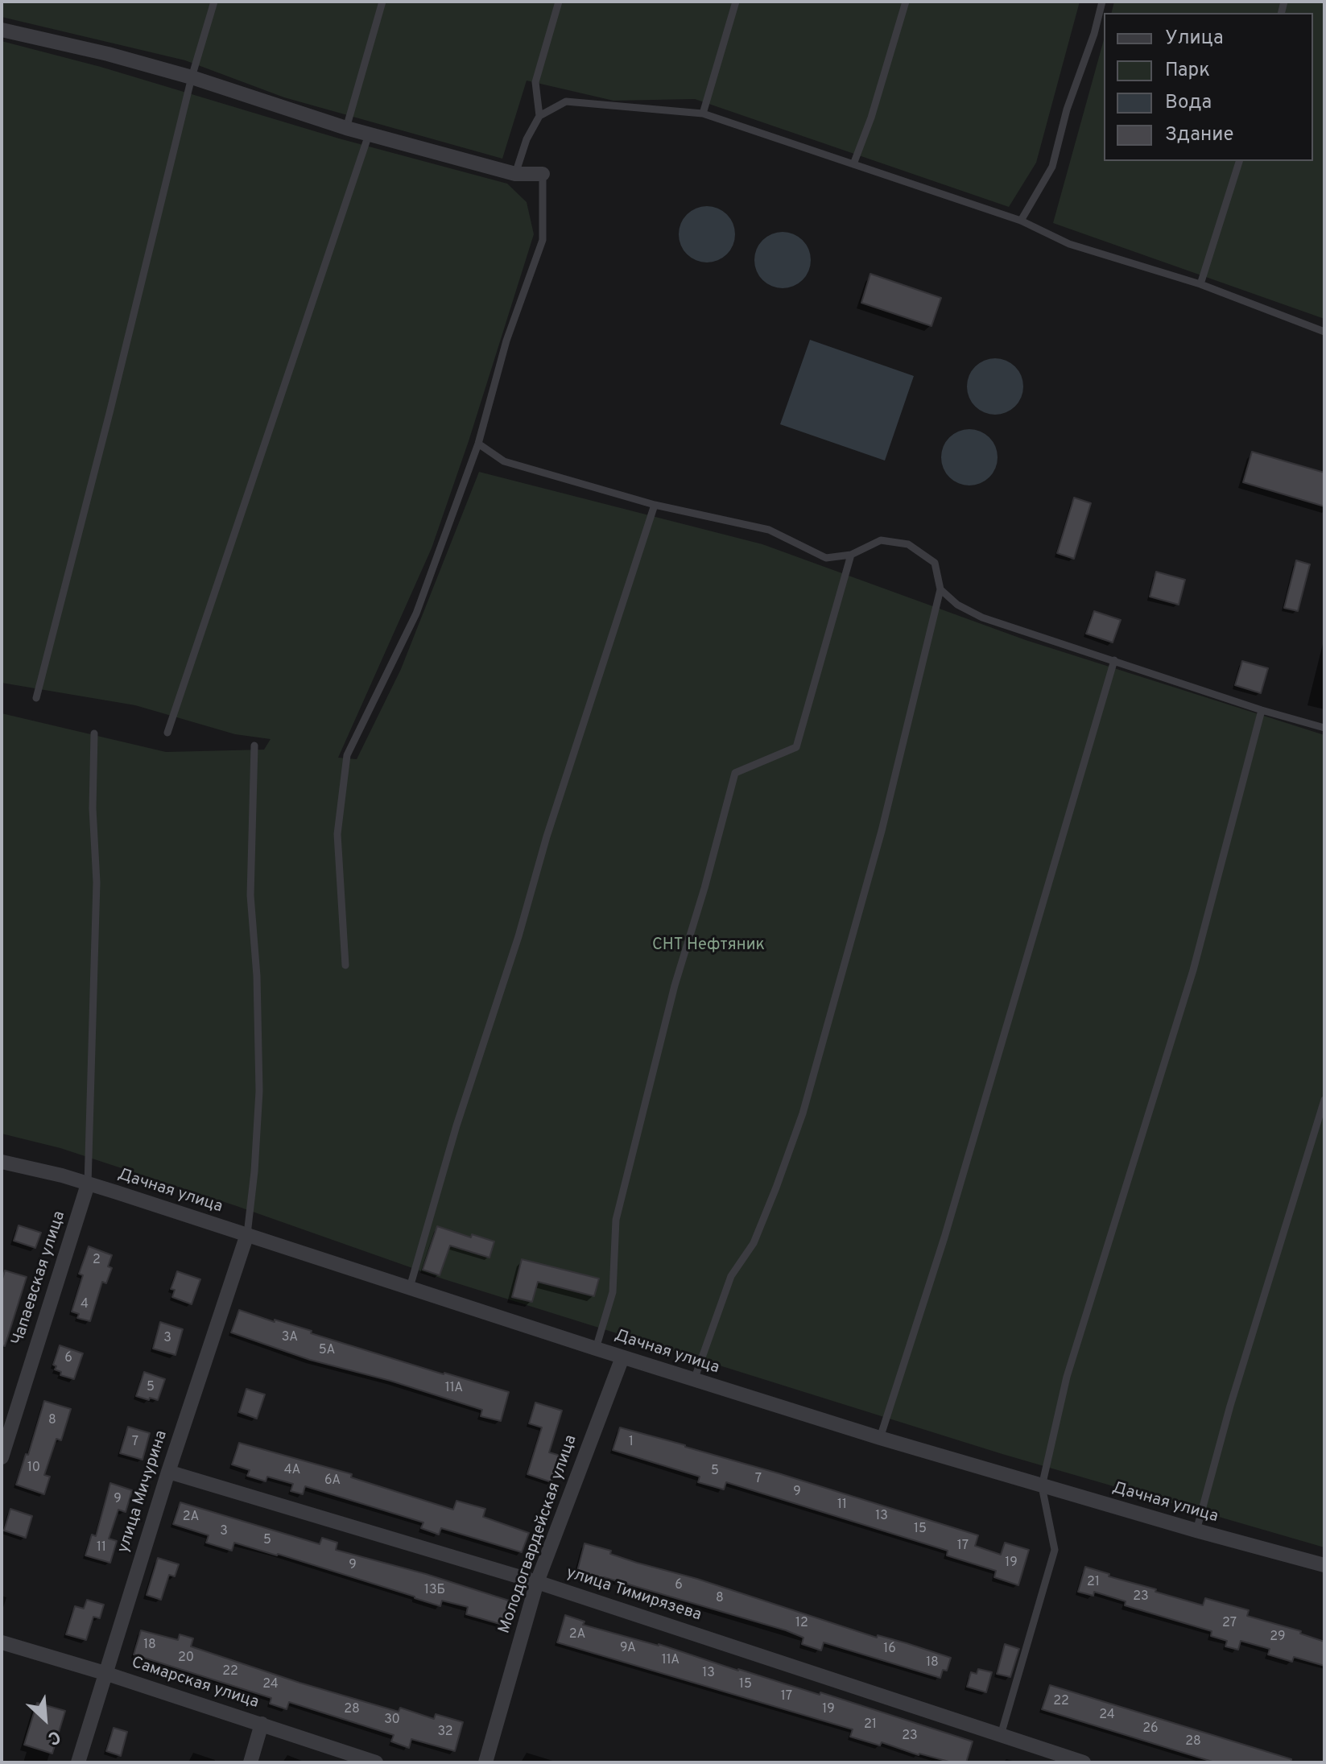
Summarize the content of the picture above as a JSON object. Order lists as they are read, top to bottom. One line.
{"streets":{"street":["Дачная улица","Чапаевская улица","улица Мичурина","Молодогвардейская улица","улица Тимирязева","Самарская улица"]},"crossings":[["Дачная улица","Чапаевская улица"],["Дачная улица","улица Мичурина"],["Дачная улица","Молодогвардейская улица"],["улица Мичурина","улица Тимирязева"],["улица Мичурина","Самарская улица"],["Молодогвардейская улица","улица Тимирязева"]],"parks":["СНТ Нефтяник"],"house_numbers":["2","4","3А","3","5А","6","5","11А","8","7","1","10","4А","5","7","6А","9","9","11","13","2А","15","3","5","17","11","19","9","21","6","13Б","23","8","12","27","2А","29","18","9А","16","20","11А","18","22","13","24","15","17","22","28","19","24","30","21","26","32","23","28"],"legend":["Улица","Парк","Вода","Здание"],"north":"bottom right"}
